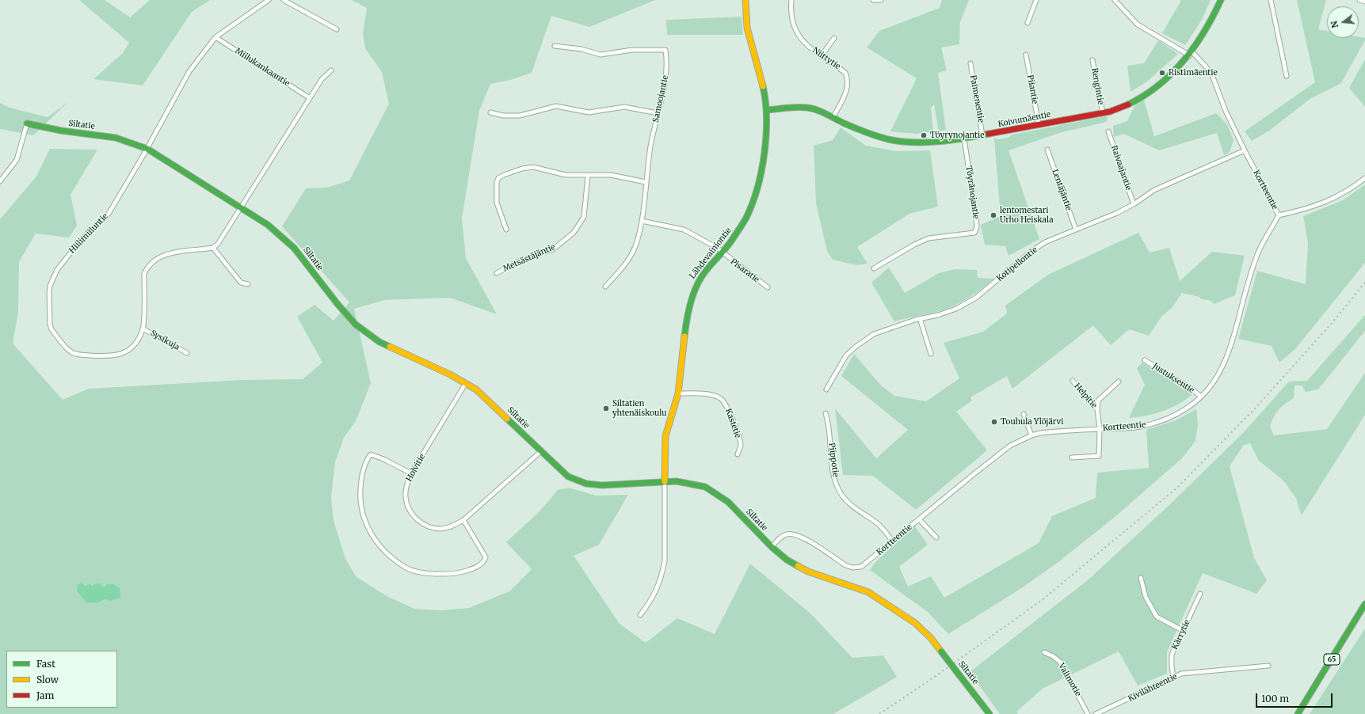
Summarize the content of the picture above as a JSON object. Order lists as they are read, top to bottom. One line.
{"streets":{"street":["Niittytie","Miilukankaantie","Rengintie","Piiantie","Samoojantie","Paimenentie","Koivumäentie","Siltatie","Raivaajantie","Lentäjäntie","Kortteentie","Töyränojantie","Hiilimiiluntie","Lähdevainiontie","Metsästäjäntie","Kotipellontie","Pisaratie","Sysikuja","Justuksentie","Helpitie","Kastetie","Piippotie","Holvitie","Kärrytie","65","Valimotie","Kivilähteentie"]},"crossings":[["Niittytie","Koivumäentie"],["Rengintie","Koivumäentie"],["Piiantie","Koivumäentie"],["Samoojantie","Pisaratie"],["Paimenentie","Koivumäentie"],["Koivumäentie","Kortteentie"],["Koivumäentie","Töyränojantie"],["Koivumäentie","Lähdevainiontie"],["Siltatie","Kortteentie"],["Siltatie","Hiilimiiluntie"],["Siltatie","Lähdevainiontie"],["Siltatie","Holvitie"],["Raivaajantie","Kotipellontie"],["Lentäjäntie","Kotipellontie"],["Kortteentie","Kotipellontie"],["Kortteentie","Justuksentie"],["Kortteentie","Helpitie"],["Kortteentie","Piippotie"],["Hiilimiiluntie","Sysikuja"],["Lähdevainiontie","Pisaratie"],["Lähdevainiontie","Kastetie"],["Kärrytie","Kivilähteentie"]],"places":["Ristimäentie","Töyrynojantie","lentomestari Urho Heiskala","Siltatien yhtenäiskoulu","Touhula Ylöjärvi"],"legend":["Fast","Slow","Jam"],"scale_bar":"100 m","north":"left"}
